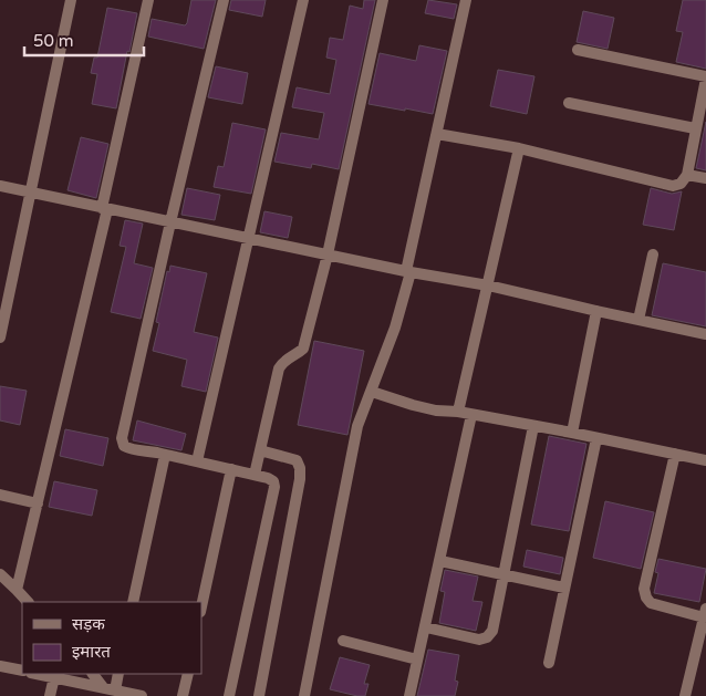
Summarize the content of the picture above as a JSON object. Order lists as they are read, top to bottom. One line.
{"legend":["सड़क","इमारत"],"scale_bar":"50 m"}
